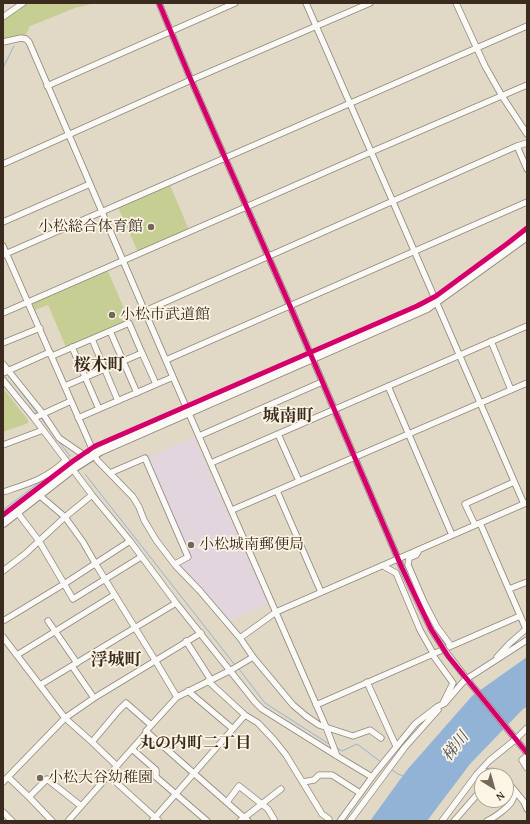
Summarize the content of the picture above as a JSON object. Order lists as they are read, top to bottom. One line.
{"districts":["桜木町","城南町","浮城町","丸の内町二丁目"],"water":["梯川"],"places":["小松総合体育館","小松市武道館","小松城南郵便局","小松大谷幼稚園"],"north":"bottom right"}
